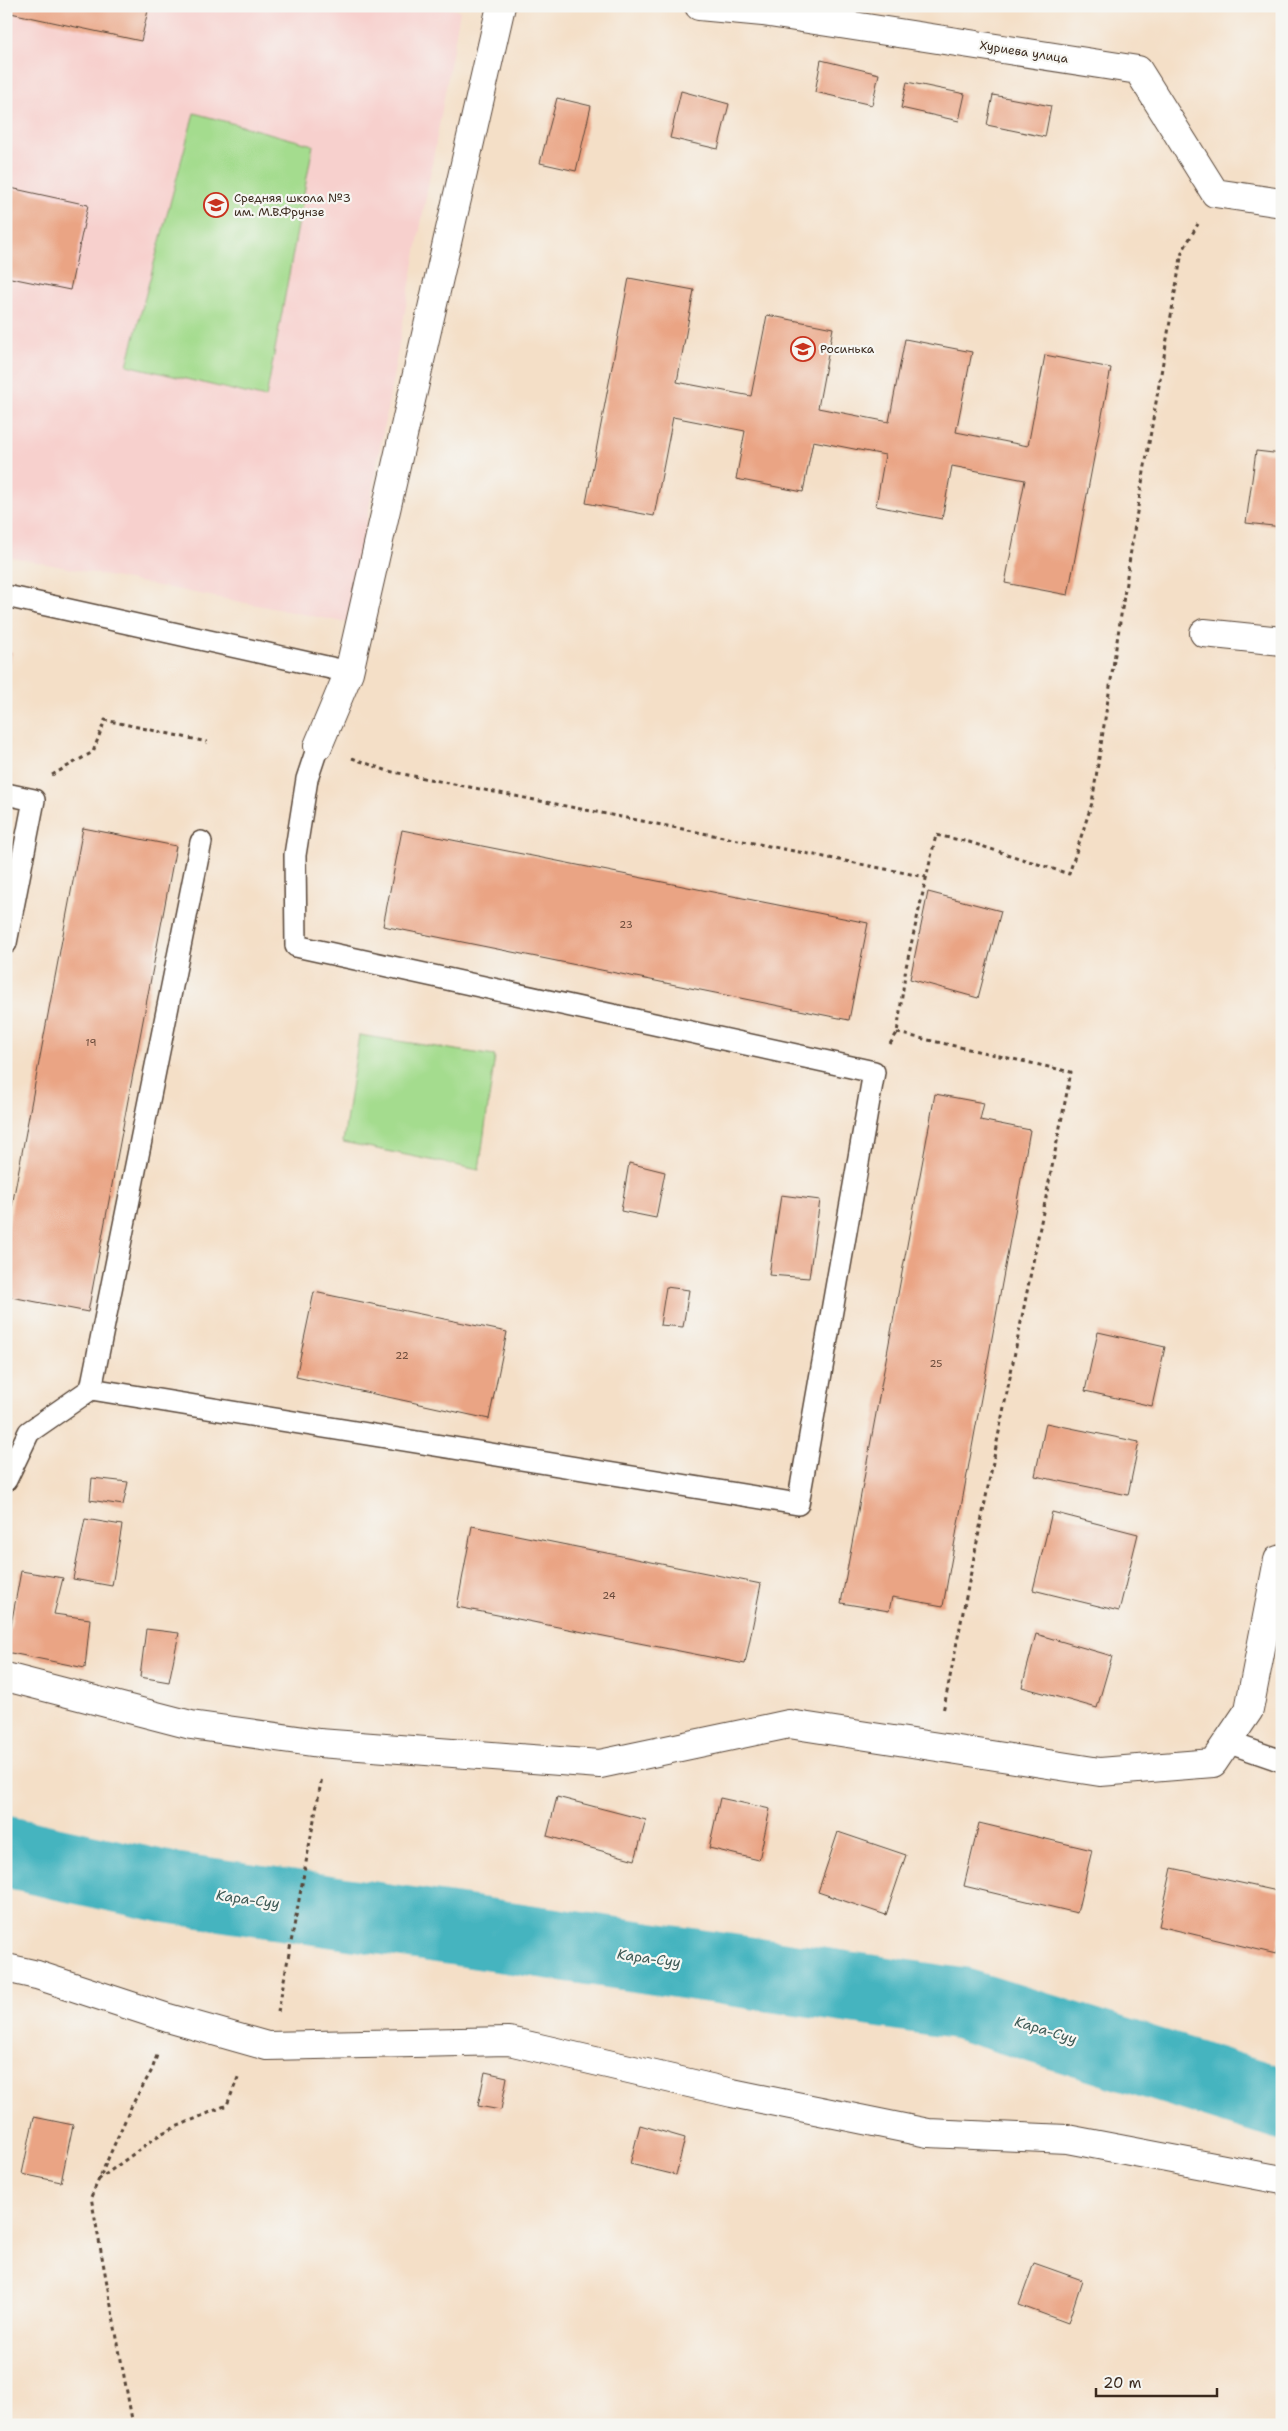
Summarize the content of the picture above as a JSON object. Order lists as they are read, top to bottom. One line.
{"streets":{"street":["Хуриева улица"]},"water":["Кара-Суу"],"places":{"school or university":["Средняя школа №3 им. М.В.Фрунзе","Росинька"]},"house_numbers":["23","19","22","25","24"],"scale_bar":"20 m"}
